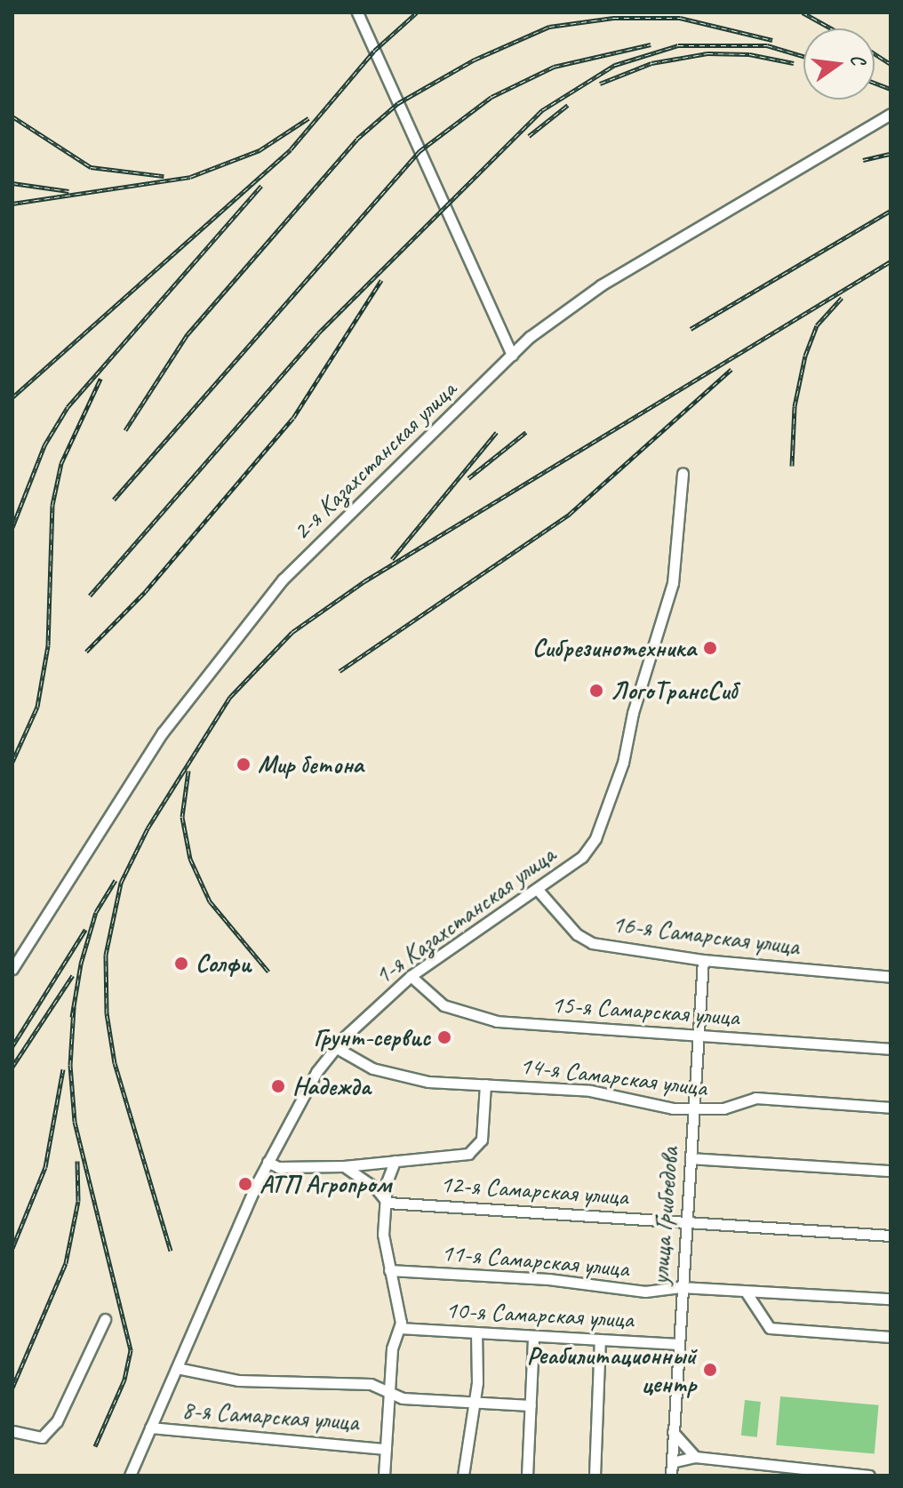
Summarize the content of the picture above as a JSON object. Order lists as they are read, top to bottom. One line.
{"streets":{"street":["2-я Казахстанская улица","1-я Казахстанская улица","16-я Самарская улица","15-я Самарская улица","14-я Самарская улица","12-я Самарская улица","улица Грибоедова","11-я Самарская улица","10-я Самарская улица","8-я Самарская улица"]},"crossings":[["1-я Казахстанская улица","16-я Самарская улица"],["1-я Казахстанская улица","15-я Самарская улица"],["1-я Казахстанская улица","14-я Самарская улица"],["1-я Казахстанская улица","8-я Самарская улица"],["16-я Самарская улица","улица Грибоедова"],["15-я Самарская улица","улица Грибоедова"],["14-я Самарская улица","улица Грибоедова"],["12-я Самарская улица","улица Грибоедова"],["улица Грибоедова","11-я Самарская улица"],["улица Грибоедова","10-я Самарская улица"]],"places":["Сибрезинотехника","ЛогоТрансСиб","Мир бетона","Солфи","Грунт-сервис","Надежда","АТП Агропром","Реабилитационный центр"],"north":"right"}
